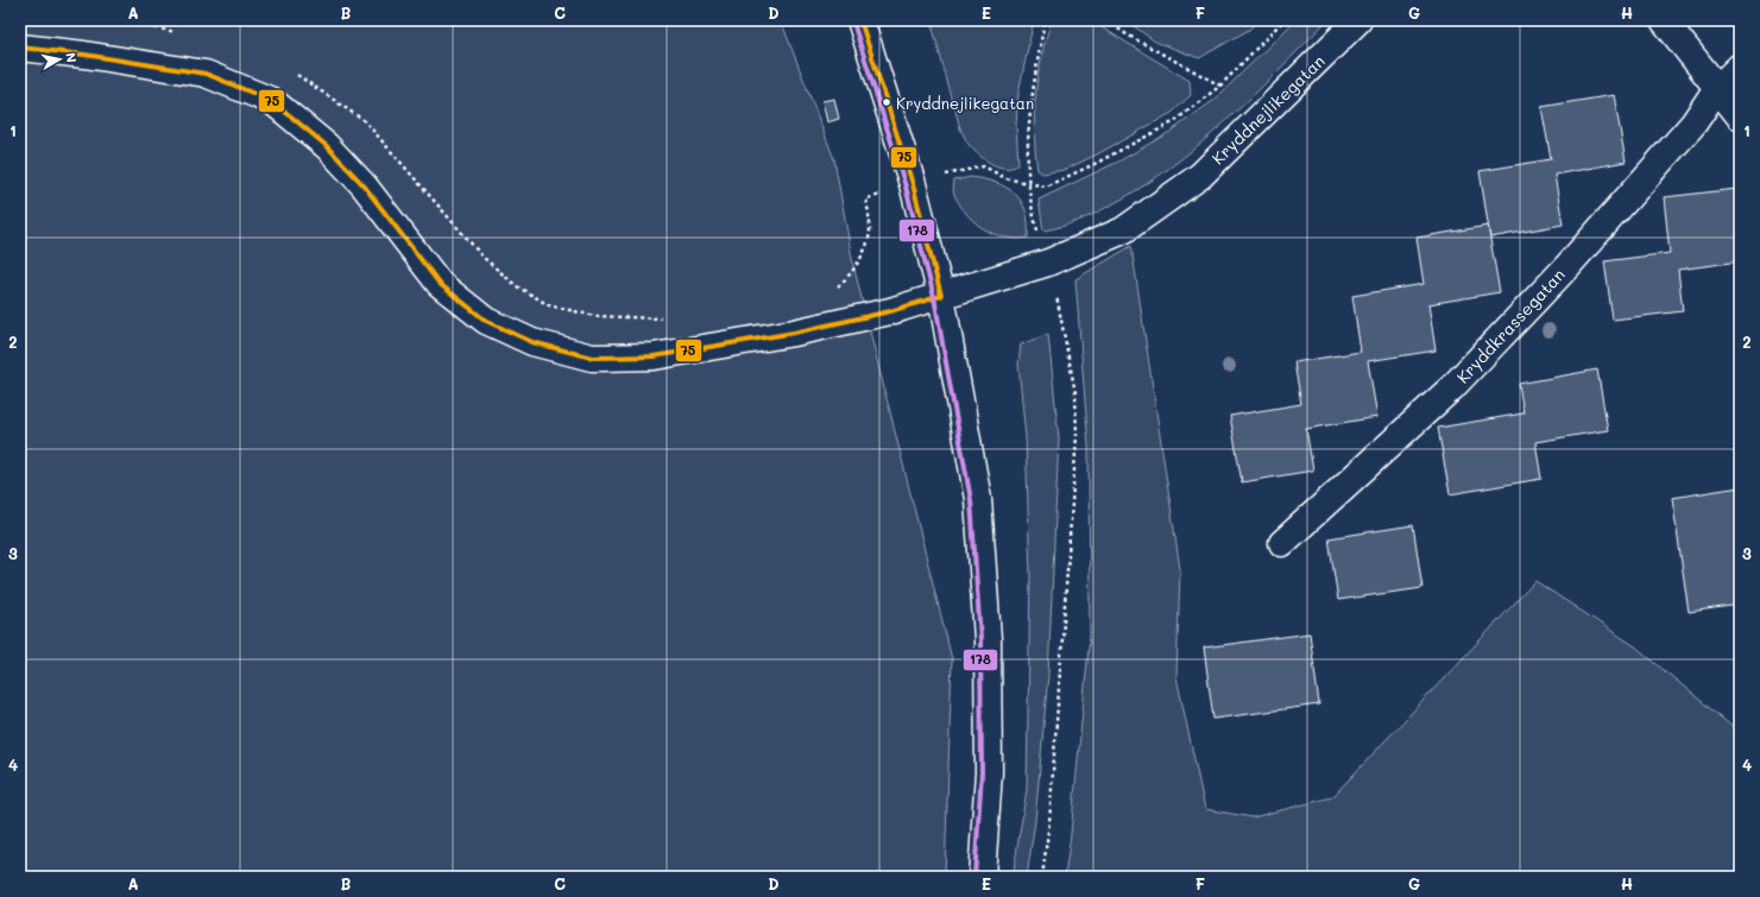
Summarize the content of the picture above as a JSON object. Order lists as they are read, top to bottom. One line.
{"streets":{"street":["Kryddnejlikegatan","Kryddkrassegatan"]},"places":["Kryddnejlikegatan"],"lines":["transit line 75","transit line 178"],"north":"right","grid":{"columns":["A","B","C","D","E","F","G","H"],"rows":["1","2","3","4"]}}
